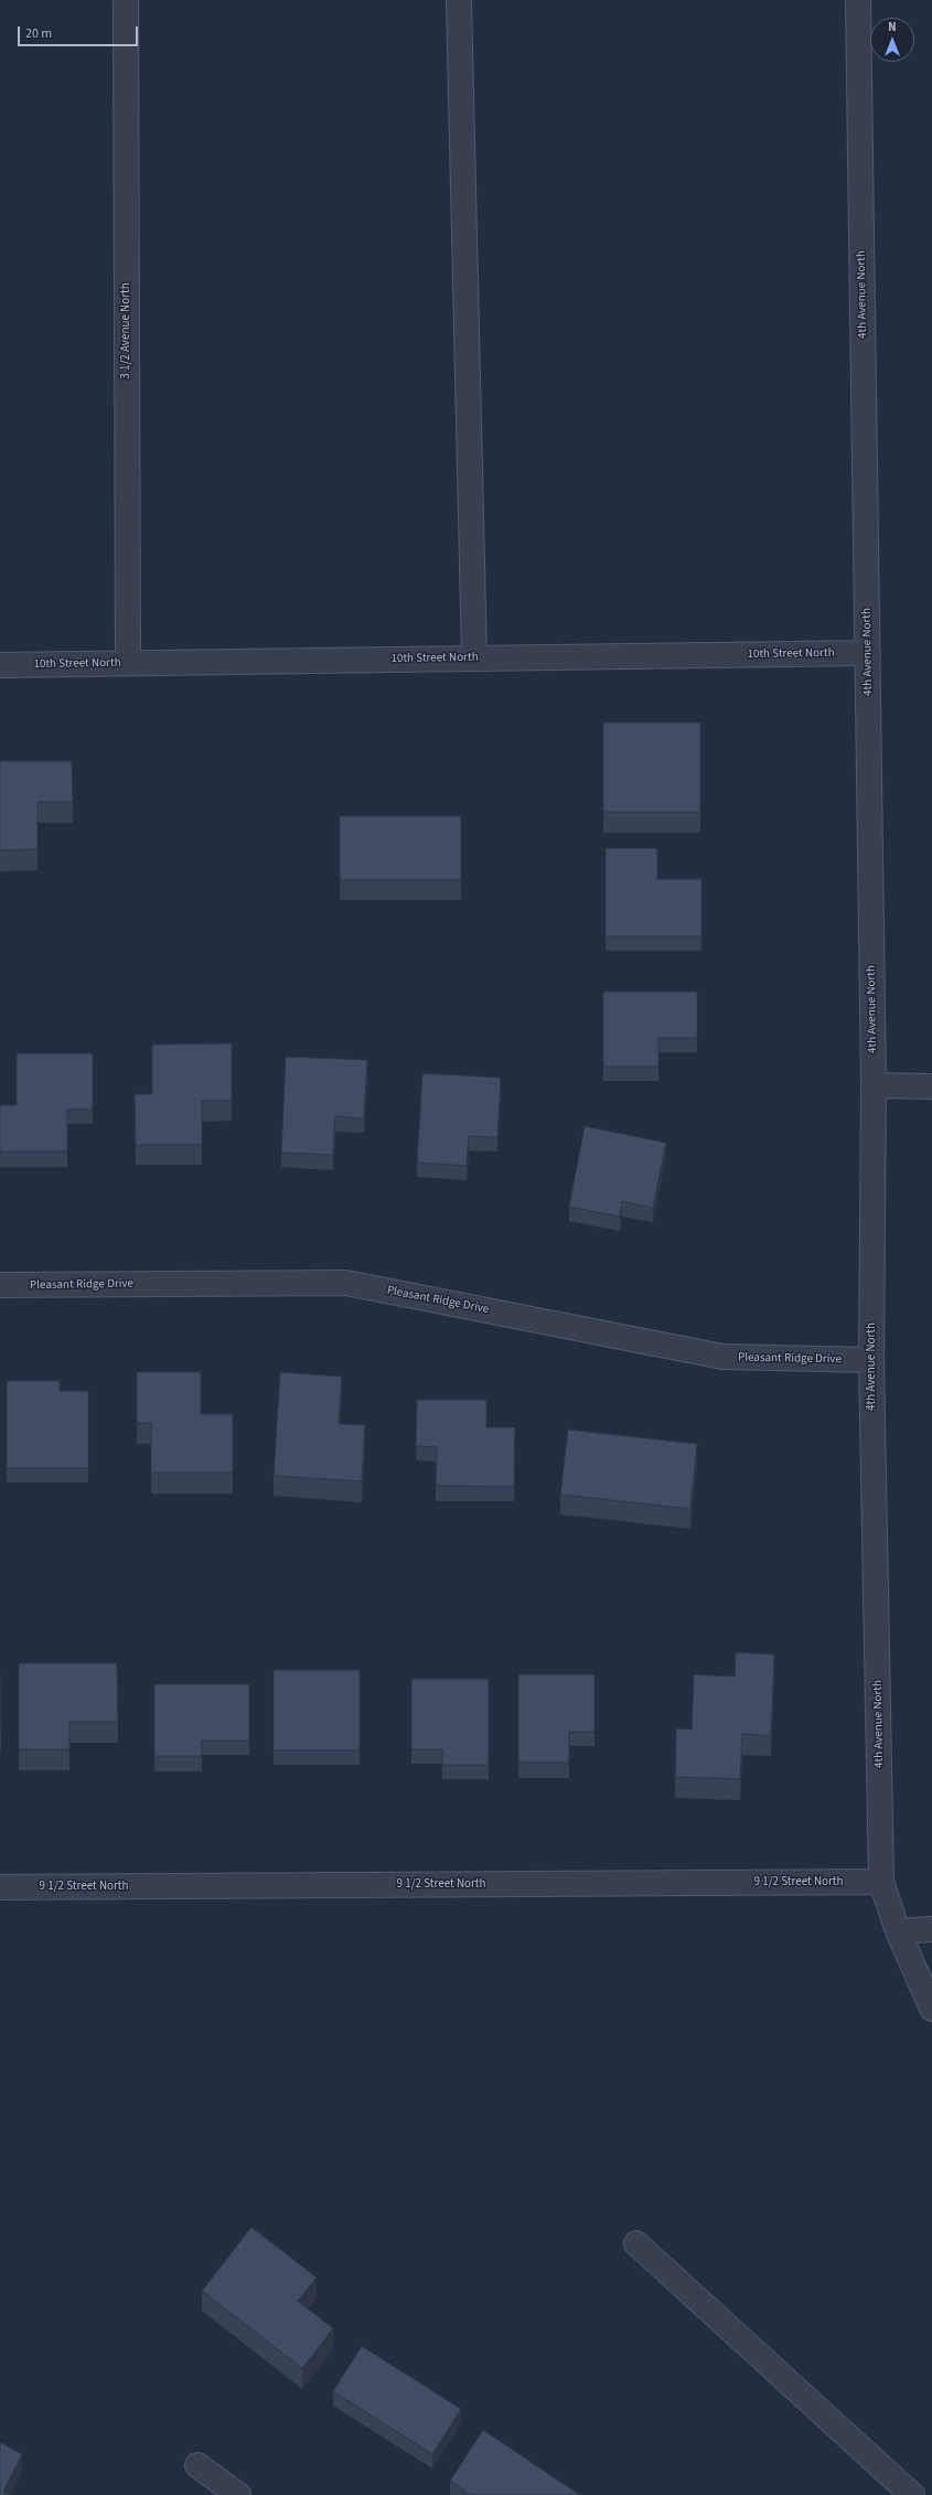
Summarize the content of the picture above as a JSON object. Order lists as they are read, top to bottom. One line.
{"streets":{"street":["4th Avenue North","3 1/2 Avenue North","10th Street North","Pleasant Ridge Drive","9 1/2 Street North"]},"crossings":[["4th Avenue North","10th Street North"],["4th Avenue North","Pleasant Ridge Drive"],["4th Avenue North","9 1/2 Street North"],["3 1/2 Avenue North","10th Street North"]],"scale_bar":"20 m","north":"top"}
